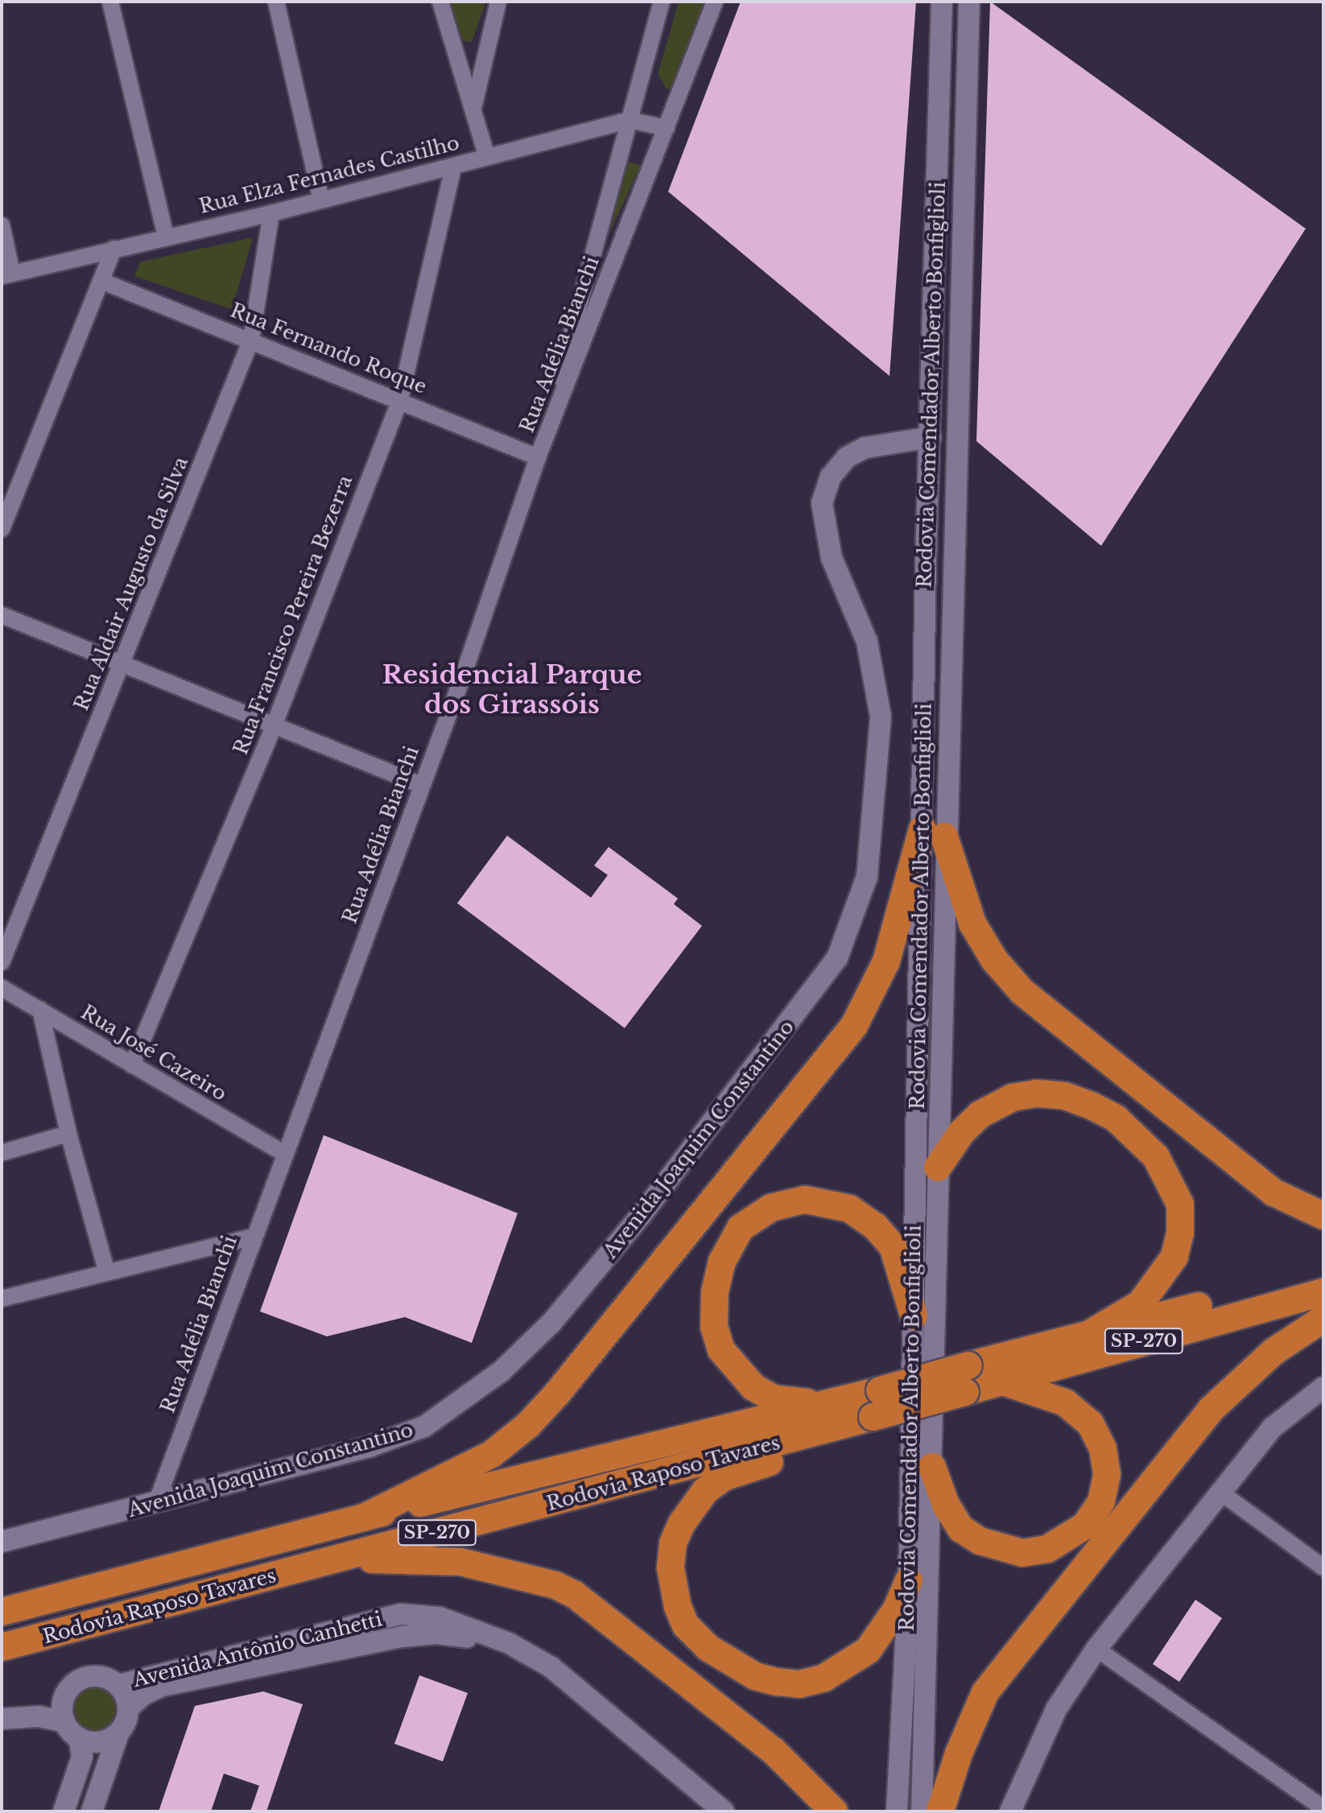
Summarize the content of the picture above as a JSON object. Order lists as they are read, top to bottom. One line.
{"streets":{"highway":["SP-270","Rodovia Raposo Tavares"],"street":["Rua Elza Fernades Castilho","Rua Adélia Bianchi","Rua Fernando Roque","Rodovia Comendador Alberto Bonfiglioli","Rua Aldair Augusto da Silva","Rua Francisco Pereira Bezerra","Rua José Cazeiro","Avenida Joaquim Constantino","Avenida Antônio Canhetti"]},"crossings":[["Rua Elza Fernades Castilho","Rua Adélia Bianchi"],["Rua Elza Fernades Castilho","Rua Aldair Augusto da Silva"],["Rua Elza Fernades Castilho","Rua Francisco Pereira Bezerra"],["Rua Adélia Bianchi","Rua Fernando Roque"],["Rua Adélia Bianchi","Rua José Cazeiro"],["Rua Adélia Bianchi","Avenida Joaquim Constantino"],["Rua Fernando Roque","Rua Aldair Augusto da Silva"],["Rua Fernando Roque","Rua Francisco Pereira Bezerra"],["Rodovia Comendador Alberto Bonfiglioli","Avenida Joaquim Constantino"],["Rua Francisco Pereira Bezerra","Rua José Cazeiro"]],"districts":["Residencial Parque dos Girassóis"]}
